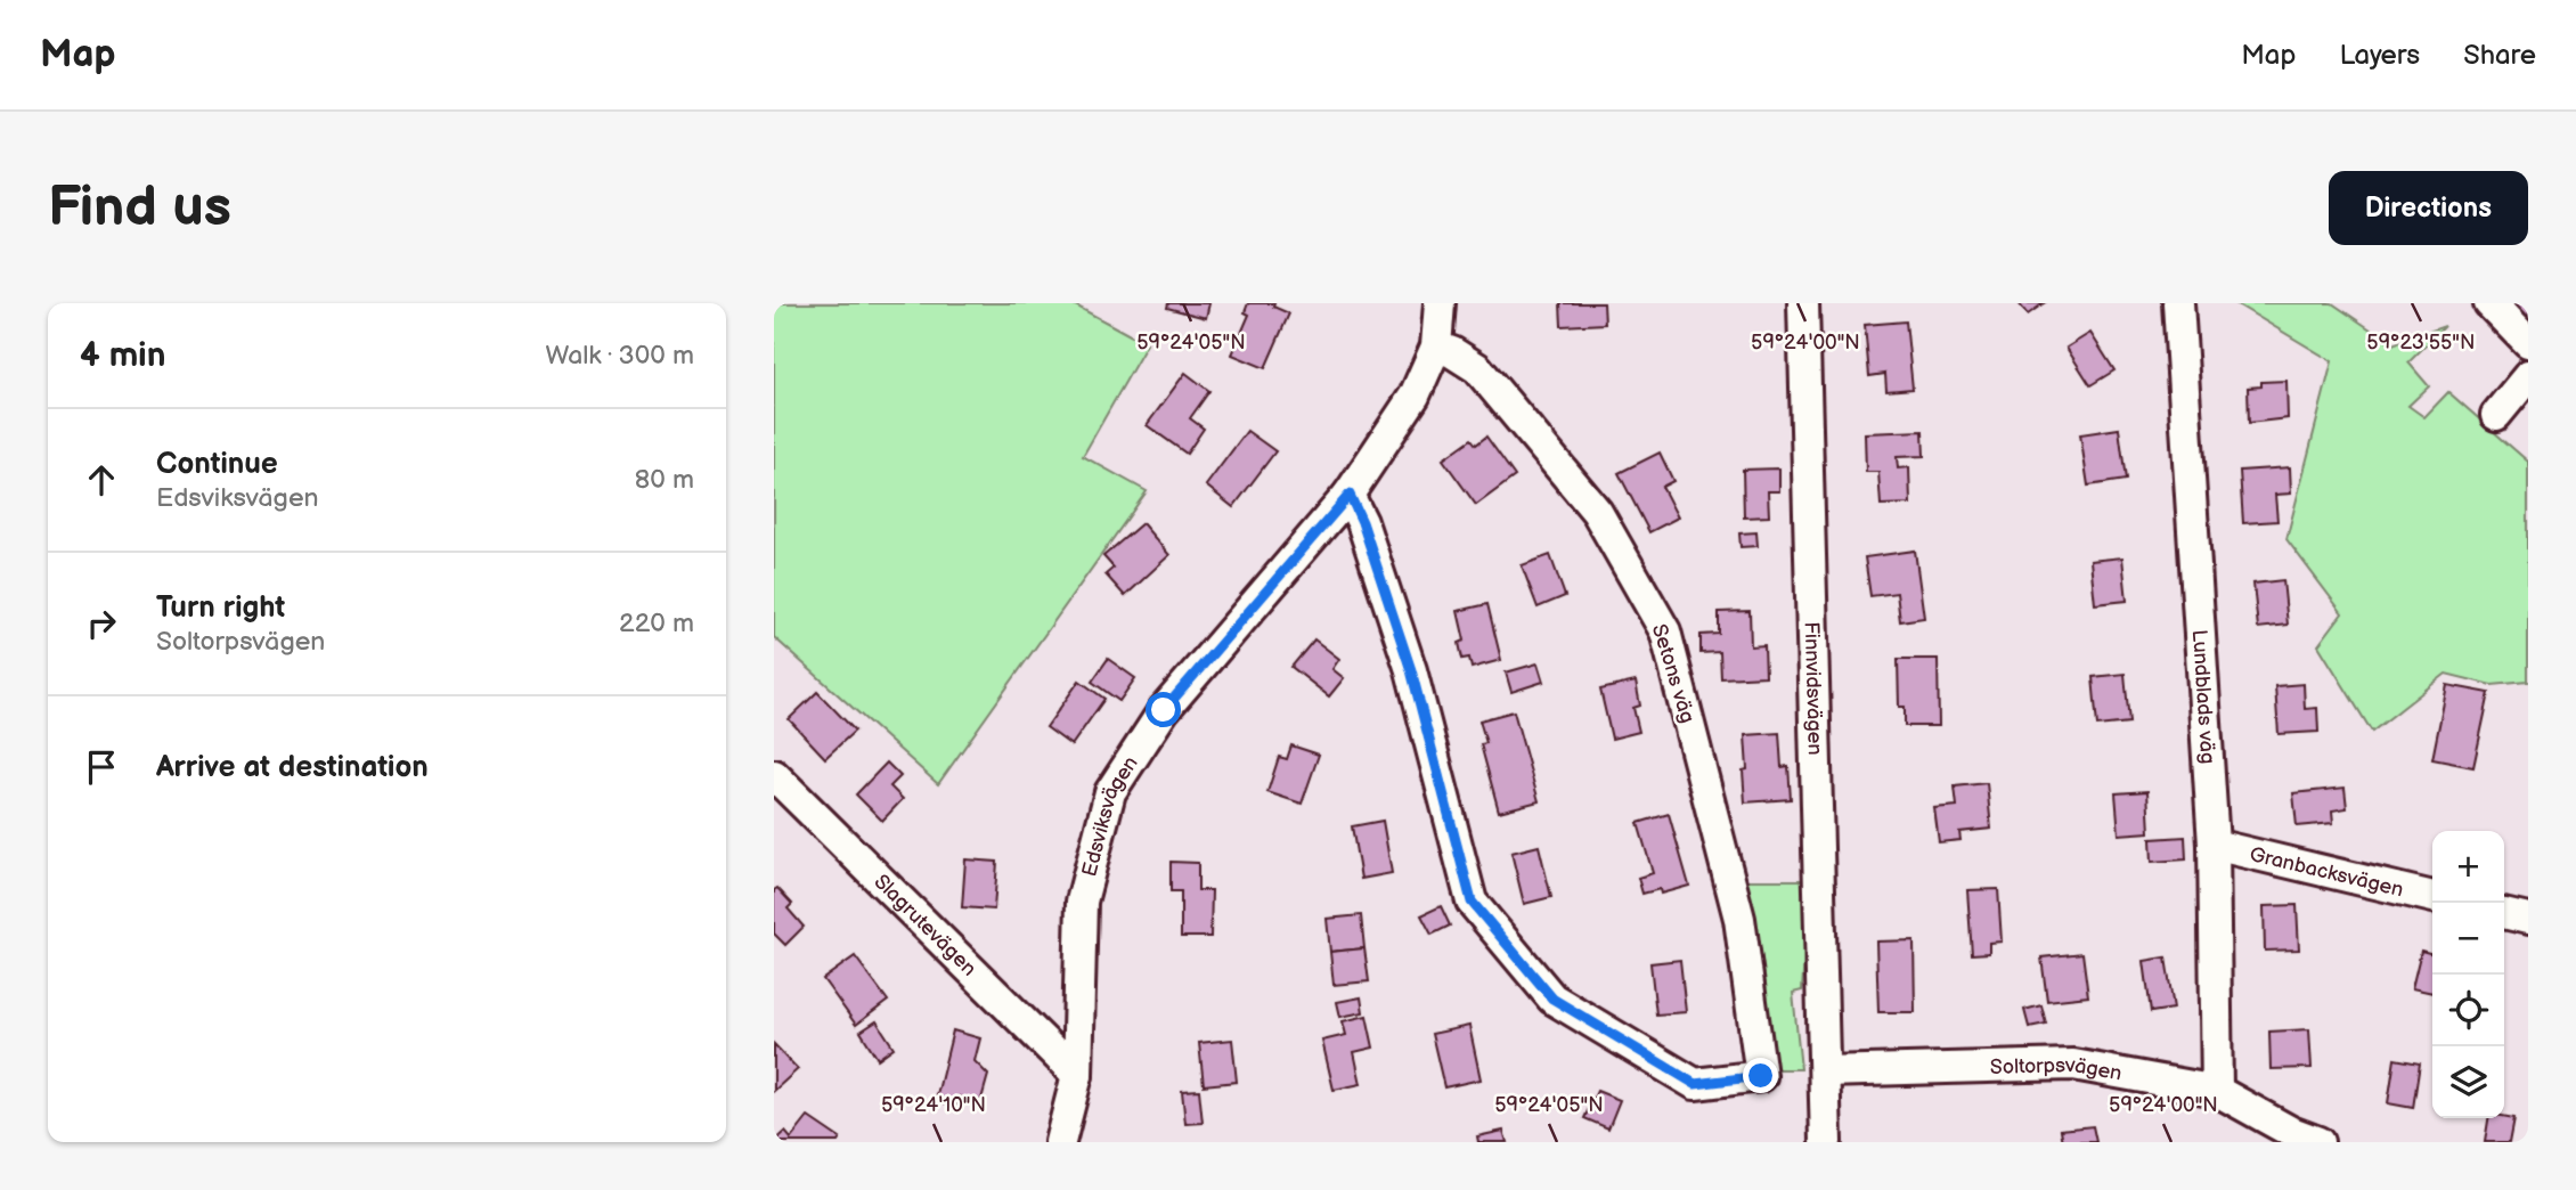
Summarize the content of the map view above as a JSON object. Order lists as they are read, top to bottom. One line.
{"streets":{"street":["Setons väg","Finnvidsvägen","Lundblads väg","Edsviksvägen","Granbacksvägen","Slagrutevägen","Soltorpsvägen"]},"crossings":[["Setons väg","Edsviksvägen"],["Finnvidsvägen","Soltorpsvägen"],["Lundblads väg","Granbacksvägen"],["Lundblads väg","Soltorpsvägen"],["Edsviksvägen","Slagrutevägen"]],"page":{"header":"Map","nav":["Map","Layers","Share"],"buttons":"Directions","title":"Find us","heading":["4 min","Walk · 300 m"],"list":[["Continue","Edsviksvägen","80 m"],["Turn right","Soltorpsvägen","220 m"],"Arrive at destination"],"map_buttons":["+","−"]},"coordinates":["59°24'05\"N","59°24'00\"N","59°23'55\"N","59°24'10\"N"]}
